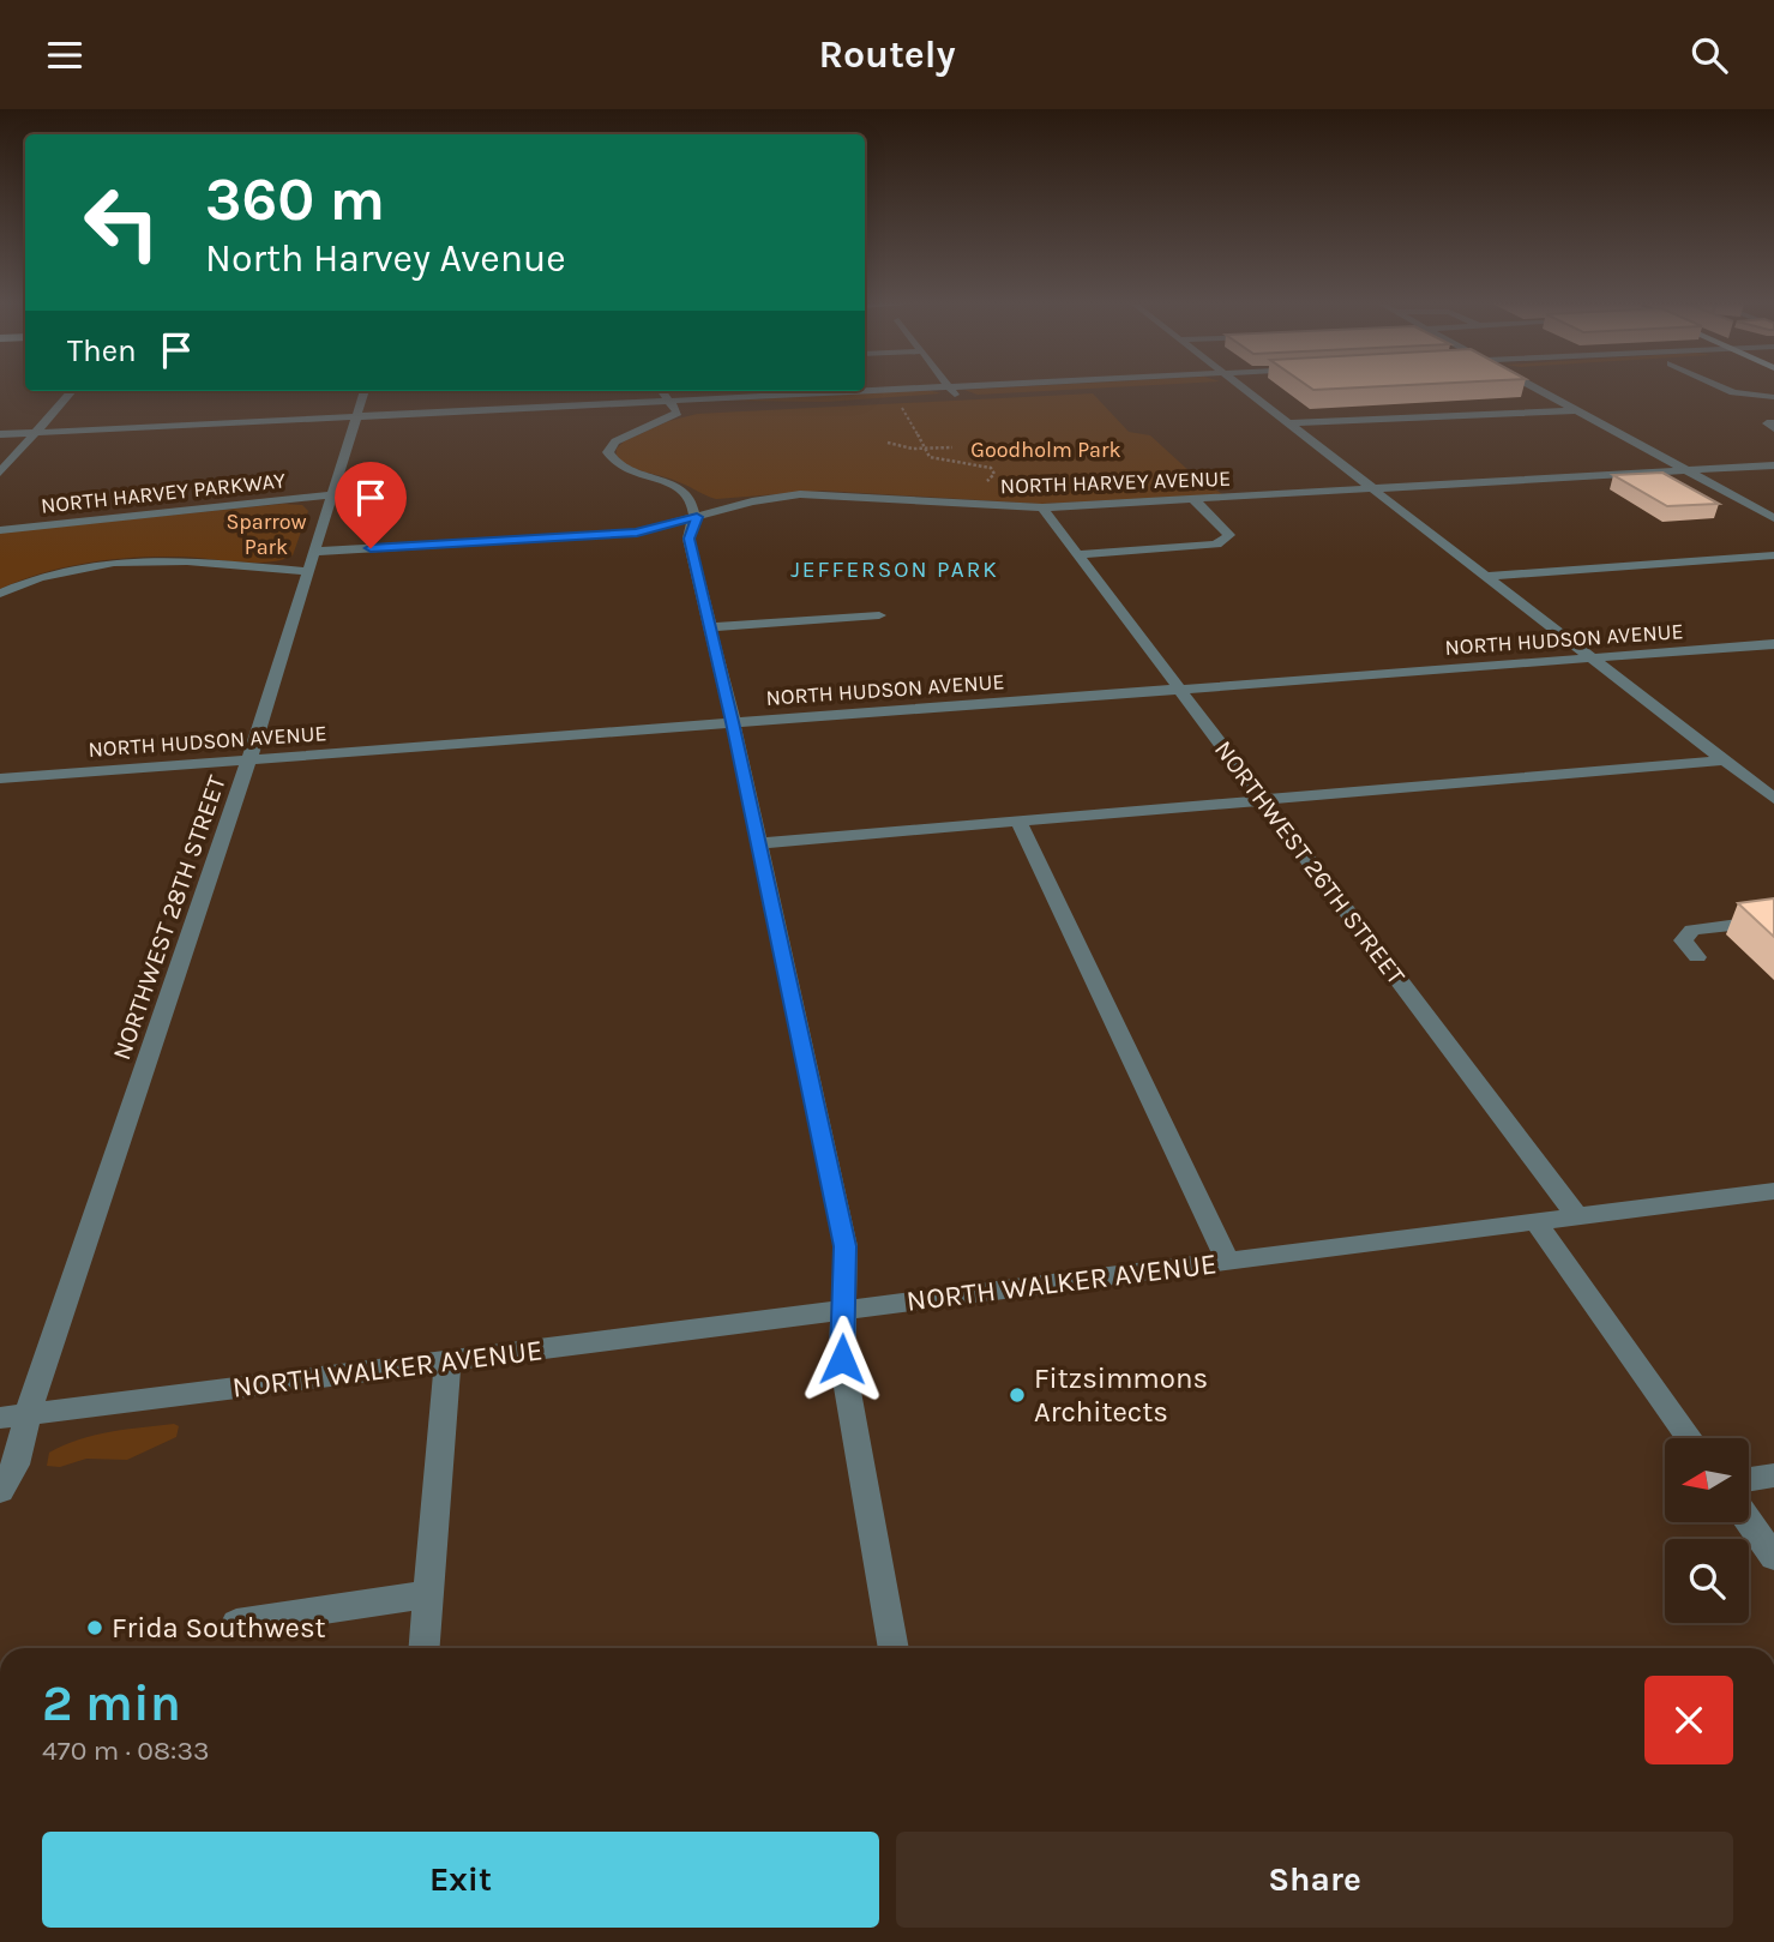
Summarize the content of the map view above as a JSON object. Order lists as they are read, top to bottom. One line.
{"streets":{"street":["NORTH HARVEY AVENUE","NORTH HARVEY PARKWAY","NORTH HUDSON AVENUE","NORTHWEST 26TH STREET","NORTHWEST 28TH STREET","NORTH WALKER AVENUE"]},"crossings":[["NORTH HARVEY AVENUE","NORTHWEST 26TH STREET"],["NORTH HARVEY AVENUE","NORTHWEST 28TH STREET"],["NORTH HARVEY PARKWAY","NORTHWEST 28TH STREET"],["NORTH HUDSON AVENUE","NORTHWEST 26TH STREET"],["NORTH HUDSON AVENUE","NORTHWEST 28TH STREET"],["NORTHWEST 26TH STREET","NORTH WALKER AVENUE"],["NORTHWEST 28TH STREET","NORTH WALKER AVENUE"]],"districts":["JEFFERSON PARK"],"parks":["Goodholm Park","Sparrow Park"],"places":["Fitzsimmons Architects","Frida Southwest"],"north":"left","page":{"header":"Routely","turn":["360 m","North Harvey Avenue"],"then":"Then","heading":["2 min","470 m · 08:33"],"buttons":["Exit","Share"]}}
